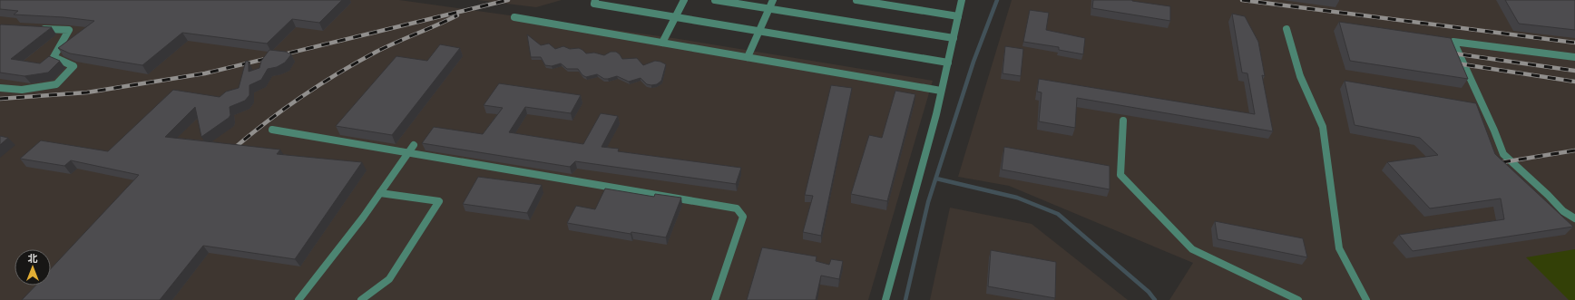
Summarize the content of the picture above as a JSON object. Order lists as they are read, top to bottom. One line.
{"north":"top"}
